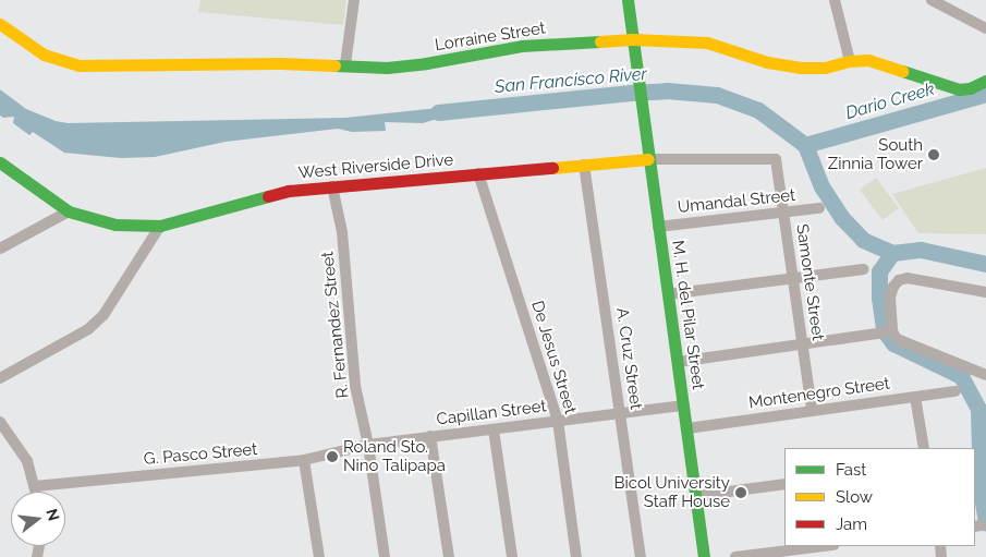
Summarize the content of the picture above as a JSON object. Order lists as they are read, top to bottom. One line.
{"streets":{"street":["Lorraine Street","West Riverside Drive","Umandal Street","Samonte Street","M. H. del Pilar Street","R. Fernandez Street","De Jesus Street","A. Cruz Street","Montenegro Street","Capillan Street","G. Pasco Street"]},"crossings":[["Lorraine Street","M. H. del Pilar Street"],["West Riverside Drive","Samonte Street"],["West Riverside Drive","M. H. del Pilar Street"],["West Riverside Drive","R. Fernandez Street"],["West Riverside Drive","De Jesus Street"],["West Riverside Drive","A. Cruz Street"],["Umandal Street","Samonte Street"],["Umandal Street","M. H. del Pilar Street"],["Samonte Street","Montenegro Street"],["M. H. del Pilar Street","Montenegro Street"],["M. H. del Pilar Street","Capillan Street"],["R. Fernandez Street","Capillan Street"],["R. Fernandez Street","G. Pasco Street"],["De Jesus Street","Capillan Street"],["A. Cruz Street","Capillan Street"],["Capillan Street","G. Pasco Street"]],"water":["San Francisco River","Dario Creek"],"places":["South Zinnia Tower","Roland Sto. Nino Talipapa","Bicol University Staff House"],"legend":["Fast","Slow","Jam"],"north":"right"}
